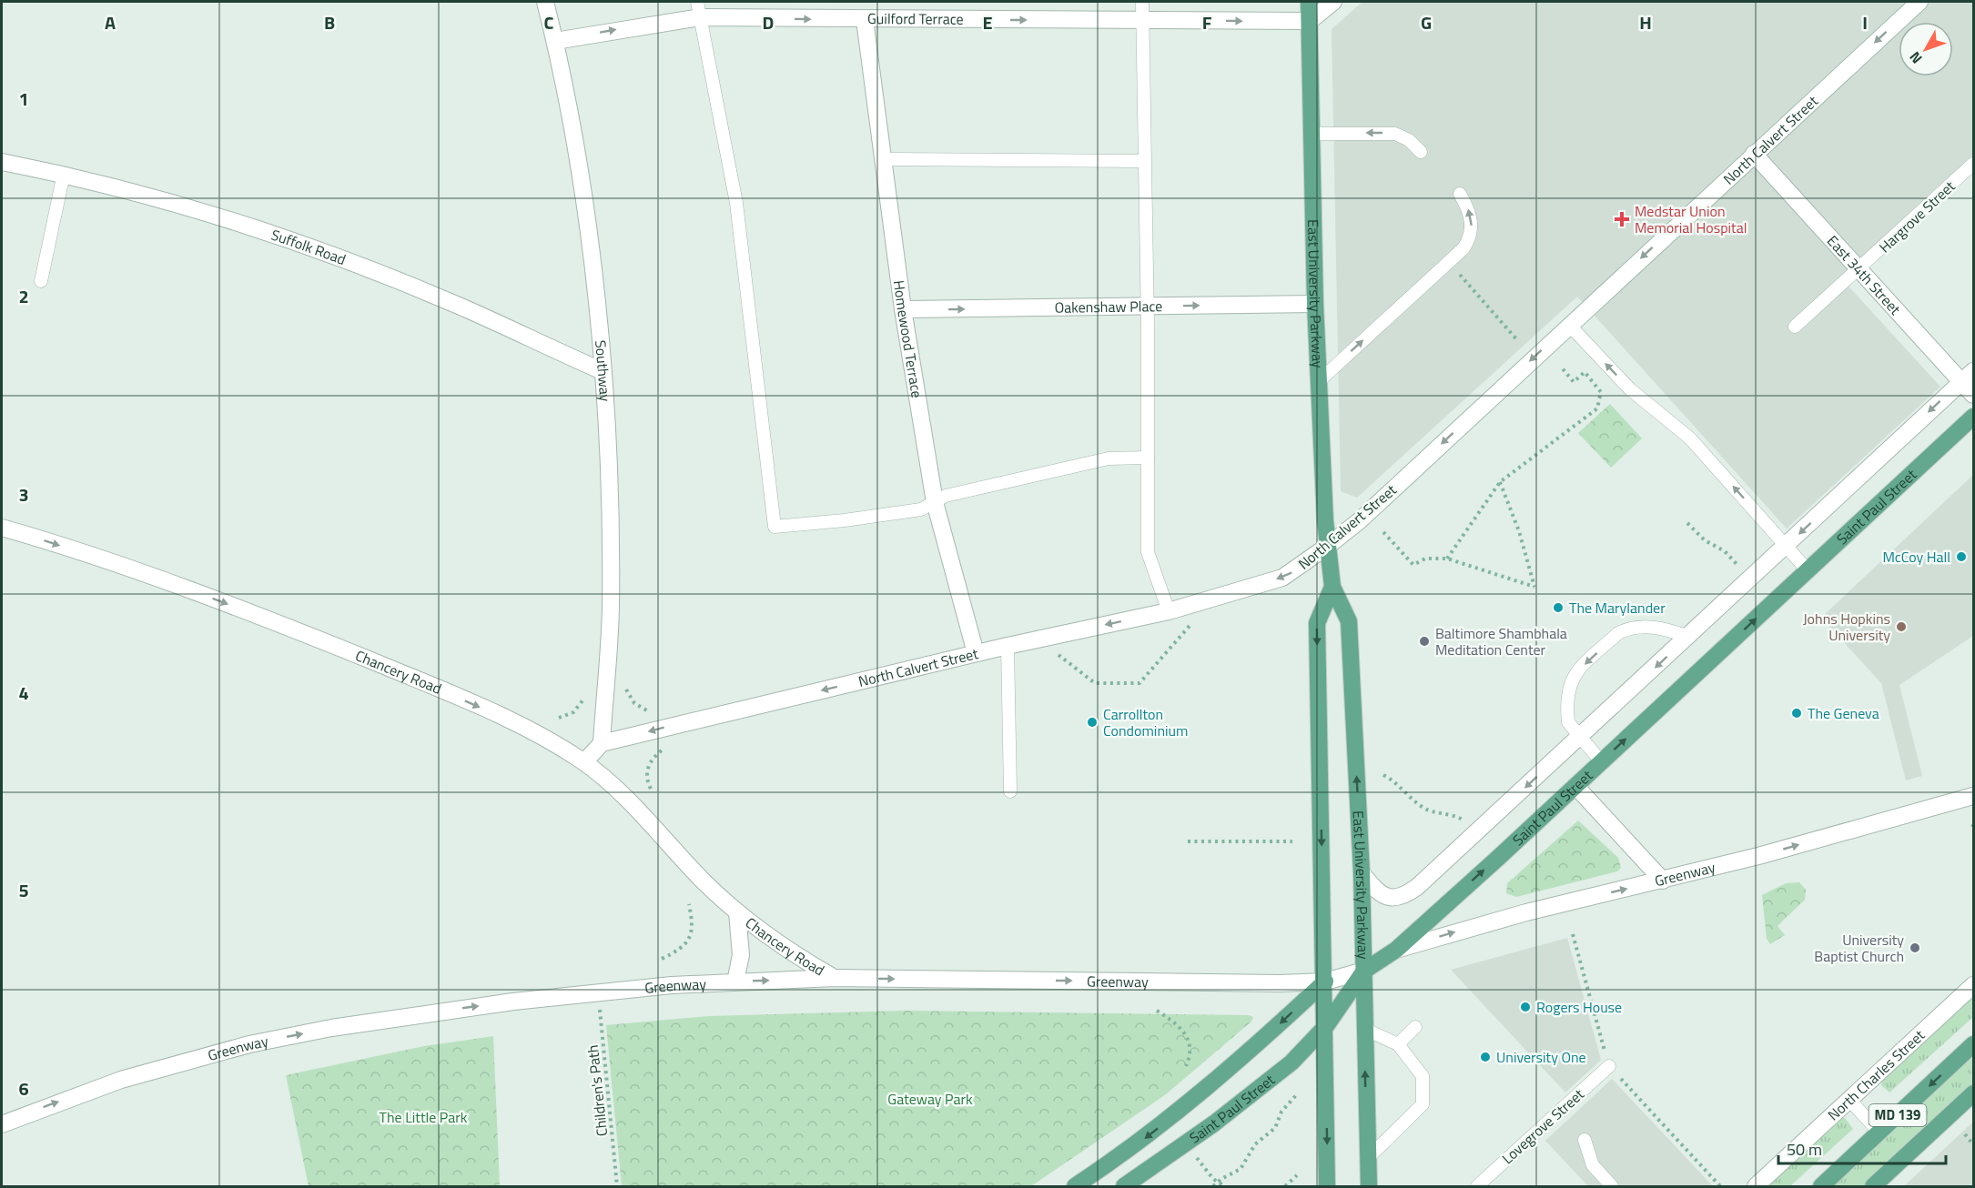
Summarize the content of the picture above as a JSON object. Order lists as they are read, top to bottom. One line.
{"streets":{"main road":["East University Parkway","Saint Paul Street","MD 139"],"street":["Guilford Terrace","North Calvert Street","Suffolk Road","East 34th Street","Oakenshaw Place","Homewood Terrace","Southway","Chancery Road","Greenway","North Charles Street"],"lane":["Hargrove Street","Lovegrove Street"],"path":["Children's Path"]},"crossings":[["Guilford Terrace","East University Parkway"],["Guilford Terrace","Homewood Terrace"],["Guilford Terrace","Southway"],["North Calvert Street","East 34th Street"],["North Calvert Street","East University Parkway"],["North Calvert Street","Homewood Terrace"],["North Calvert Street","Southway"],["Hargrove Street","East 34th Street"],["Suffolk Road","Southway"],["East University Parkway","Oakenshaw Place"],["East University Parkway","Saint Paul Street"],["East University Parkway","Greenway"],["Oakenshaw Place","Homewood Terrace"],["Saint Paul Street","Greenway"],["Chancery Road","Greenway"],["Greenway","Children's Path"]],"one_way":["Guilford Terrace","North Calvert Street","Oakenshaw Place","Chancery Road","Greenway"],"parks":["Gateway Park","The Little Park"],"places":{"health":["Medstar Union Memorial Hospital"],"other":["McCoy Hall","The Marylander","Johns Hopkins University","Baltimore Shambhala Meditation Center","The Geneva","Carrollton Condominium","University Baptist Church","Rogers House","University One"]},"scale_bar":"50 m","north":"bottom left","grid":{"columns":["A","B","C","D","E","F","G","H","I"],"rows":["1","2","3","4","5","6"]}}
